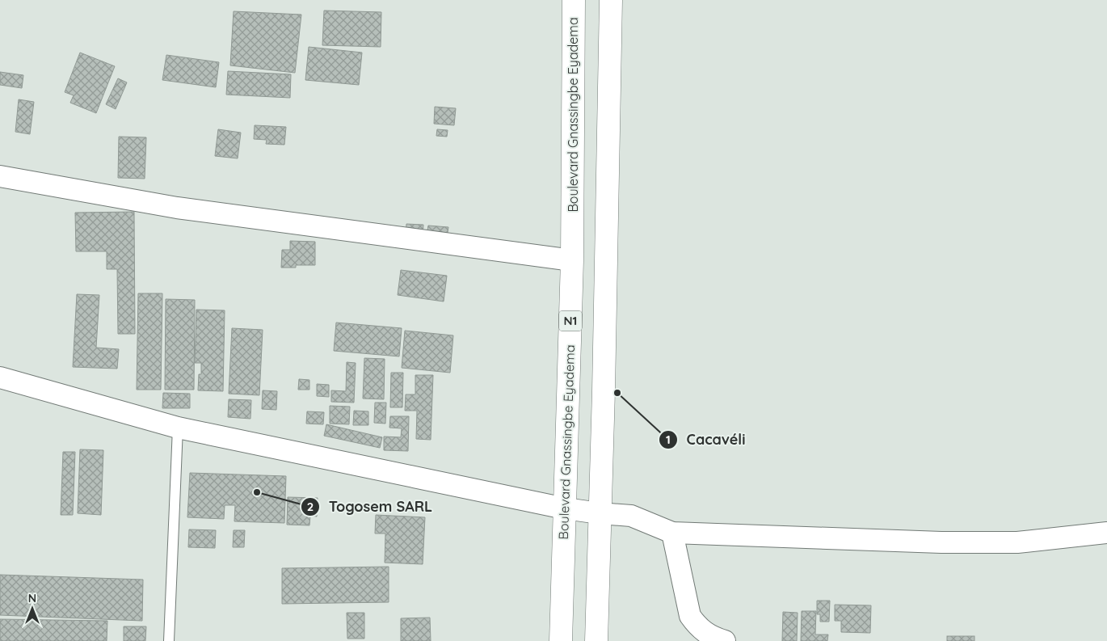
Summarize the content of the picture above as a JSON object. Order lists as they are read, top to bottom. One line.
{"streets":{"highway":["Boulevard Gnassingbe Eyadema","N1"]},"places":["Cacavéli","Togosem SARL"],"north":"top"}
